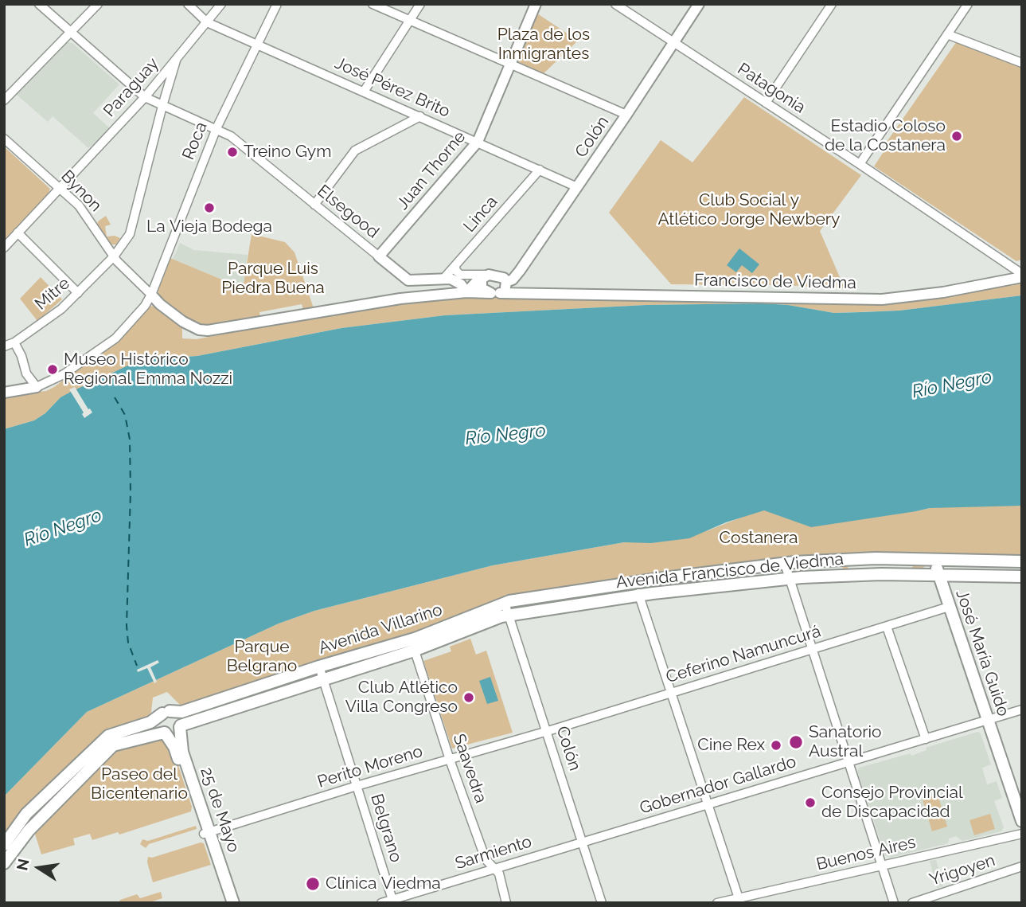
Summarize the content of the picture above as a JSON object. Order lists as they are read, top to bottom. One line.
{"streets":{"main road":["Avenida Francisco de Viedma","Avenida Villarino","José María Guido","25 de Mayo"],"street":["Paraguay","José Pérez Brito","Patagonia","Colón","Roca","Juan Thorne","Bynon","Elsegood","Linca","Francisco de Viedma","Mitre","Ceferino Namuncurá","Perito Moreno","Saavedra","Gobernador Gallardo","Belgrano","Sarmiento","Buenos Aires","Yrigoyen"]},"crossings":[["Paraguay","José Pérez Brito"],["Paraguay","Bynon"],["Paraguay","Elsegood"],["Paraguay","Mitre"],["José Pérez Brito","Colón"],["José Pérez Brito","Roca"],["José Pérez Brito","Juan Thorne"],["José Pérez Brito","Linca"],["Patagonia","Colón"],["Patagonia","Francisco de Viedma"],["Colón","Francisco de Viedma"],["Colón","Avenida Francisco de Viedma"],["Colón","Avenida Villarino"],["Colón","Ceferino Namuncurá"],["Colón","Perito Moreno"],["Colón","Gobernador Gallardo"],["Colón","Sarmiento"],["Roca","Bynon"],["Roca","Elsegood"],["Roca","Francisco de Viedma"],["Juan Thorne","Elsegood"],["Bynon","Francisco de Viedma"],["Bynon","Mitre"],["Elsegood","Linca"],["Elsegood","Mitre"],["Avenida Francisco de Viedma","Avenida Villarino"],["Avenida Francisco de Viedma","José María Guido"],["Avenida Villarino","Saavedra"],["Avenida Villarino","25 de Mayo"],["Avenida Villarino","Belgrano"],["José María Guido","Ceferino Namuncurá"],["José María Guido","Gobernador Gallardo"],["Ceferino Namuncurá","Perito Moreno"],["Perito Moreno","Saavedra"],["Perito Moreno","25 de Mayo"],["Perito Moreno","Belgrano"],["Saavedra","Sarmiento"],["Gobernador Gallardo","Sarmiento"],["Belgrano","Sarmiento"]],"water":["Río Negro"],"parks":["Plaza de los Inmigrantes","Club Social y Atlético Jorge Newbery","Parque Luis Piedra Buena","Costanera","Parque Belgrano","Paseo del Bicentenario"],"places":["Estadio Coloso de la Costanera","Treino Gym","La Vieja Bodega","Museo Histórico Regional Emma Nozzi","Club Atlético Villa Congreso","Sanatorio Austral","Cine Rex","Consejo Provincial de Discapacidad","Clínica Viedma"],"north":"left"}
